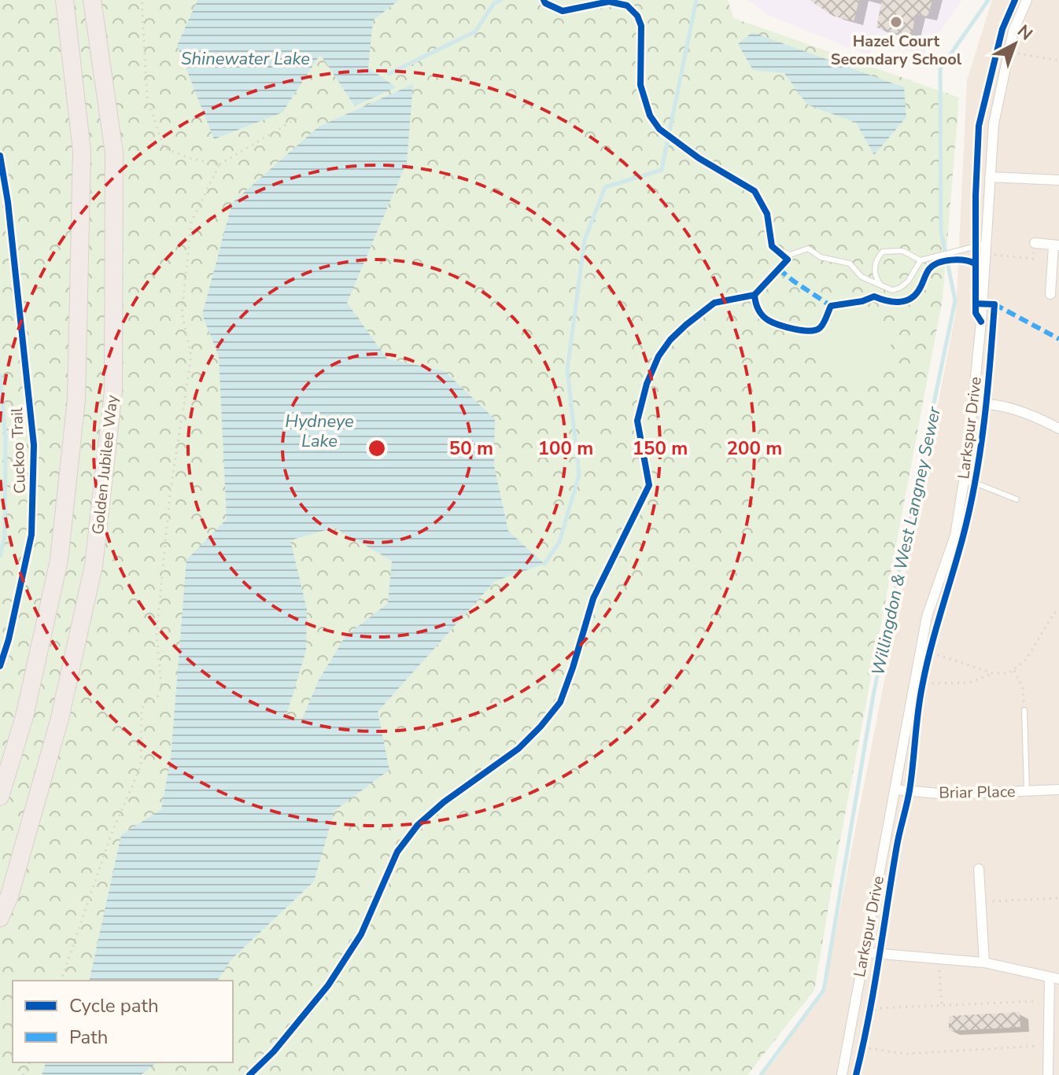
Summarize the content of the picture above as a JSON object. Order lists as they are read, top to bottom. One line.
{"streets":{"highway":["Golden Jubilee Way"],"street":["Larkspur Drive","Briar Place"],"cycle path":["Cuckoo Trail"]},"crossings":[["Larkspur Drive","Briar Place"]],"water":["Shinewater Lake","Hydneye Lake","Willingdon & West Langney Sewer"],"places":["Hazel Court Secondary School"],"legend":["Cycle path","Path"],"north":"top right","rings":["50 m","100 m","150 m","200 m"]}
